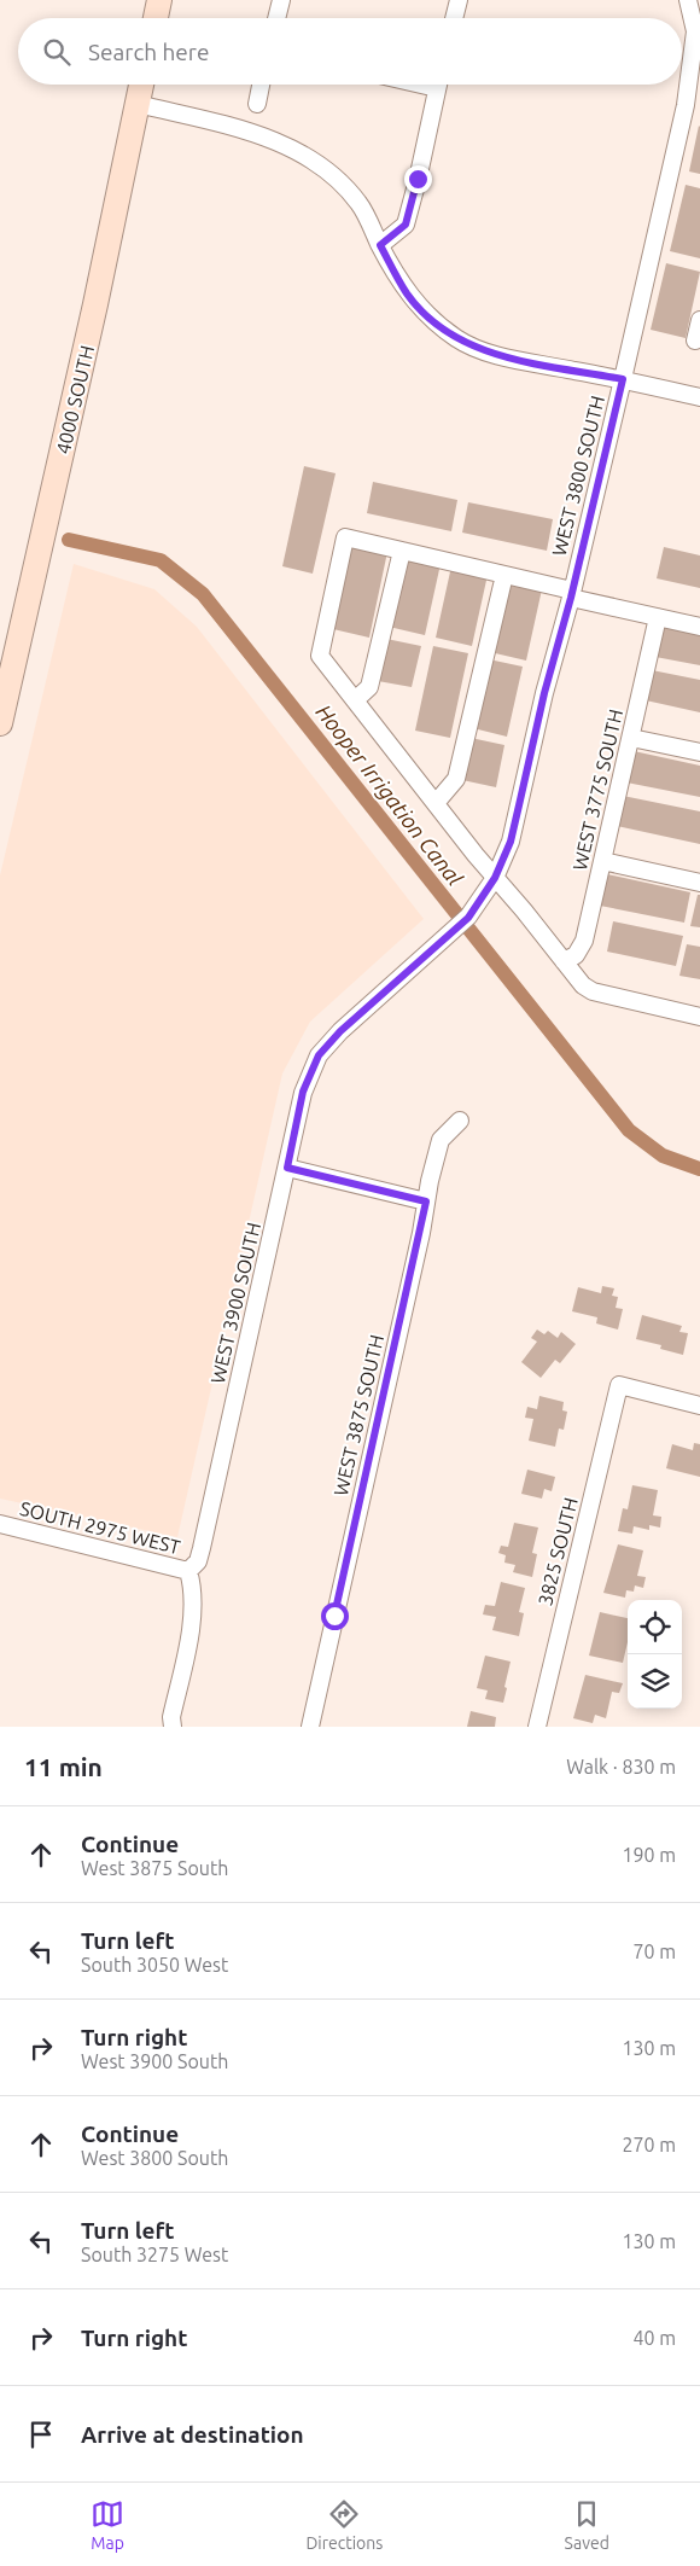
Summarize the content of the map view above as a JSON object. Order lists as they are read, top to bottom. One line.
{"streets":{"main road":["4000 SOUTH"],"street":["WEST 3800 SOUTH","WEST 3775 SOUTH","WEST 3900 SOUTH","WEST 3875 SOUTH","SOUTH 2975 WEST","3825 SOUTH"]},"crossings":[["WEST 3800 SOUTH","WEST 3900 SOUTH"],["WEST 3900 SOUTH","SOUTH 2975 WEST"]],"water":["Hooper Irrigation Canal"],"page":{"search":"Search here","heading":["11 min","Walk · 830 m"],"list":[["Continue","West 3875 South","190 m"],["Turn left","South 3050 West","70 m"],["Turn right","West 3900 South","130 m"],["Continue","West 3800 South","270 m"],["Turn left","South 3275 West","130 m"],["Turn right","40 m"],"Arrive at destination"],"nav":["Map","Directions","Saved"]}}
